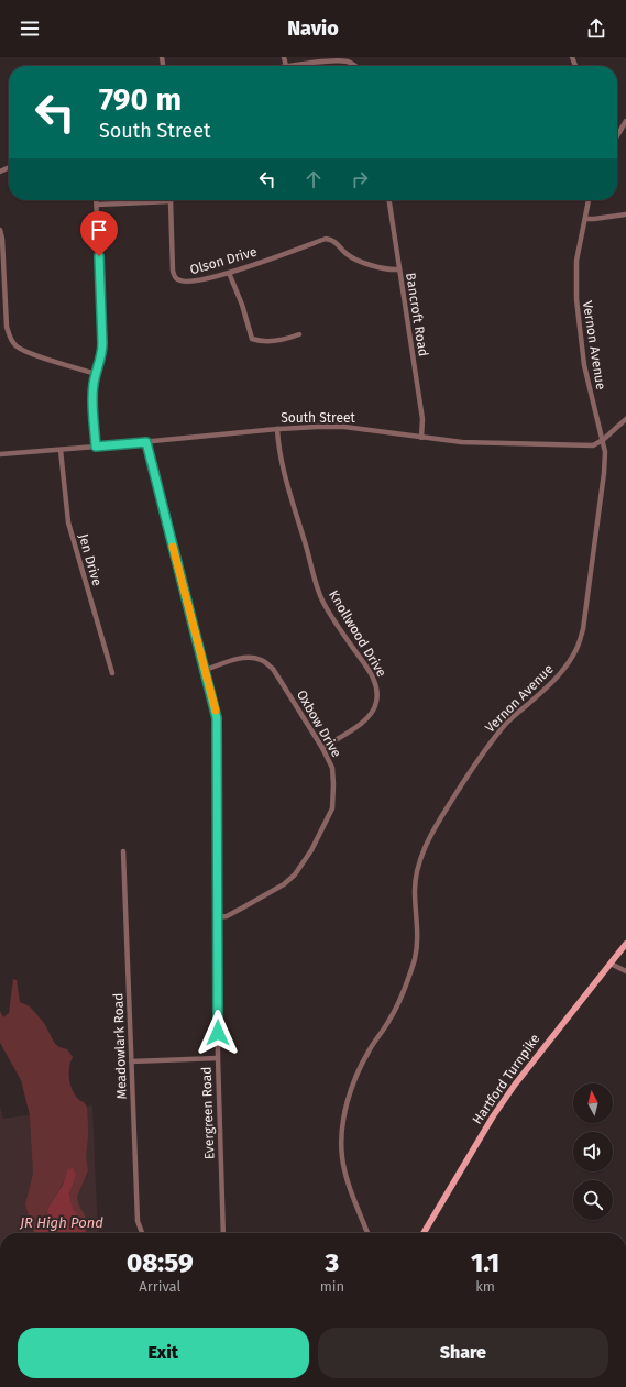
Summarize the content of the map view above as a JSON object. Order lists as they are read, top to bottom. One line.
{"streets":{"main road":["Hartford Turnpike"],"street":["Olson Drive","Bancroft Road","Vernon Avenue","South Street","Jen Drive","Knollwood Drive","Oxbow Drive","Meadowlark Road","Evergreen Road"]},"crossings":[["Olson Drive","Bancroft Road"],["Bancroft Road","South Street"],["Vernon Avenue","South Street"],["South Street","Jen Drive"],["South Street","Knollwood Drive"],["South Street","Evergreen Road"],["Knollwood Drive","Oxbow Drive"],["Oxbow Drive","Evergreen Road"]],"water":["JR High Pond"],"north":"top","page":{"header":"Navio","turn":["790 m","South Street"],"eta":["08:59","Arrival","3","min","1.1","km"],"buttons":["Exit","Share"]}}
